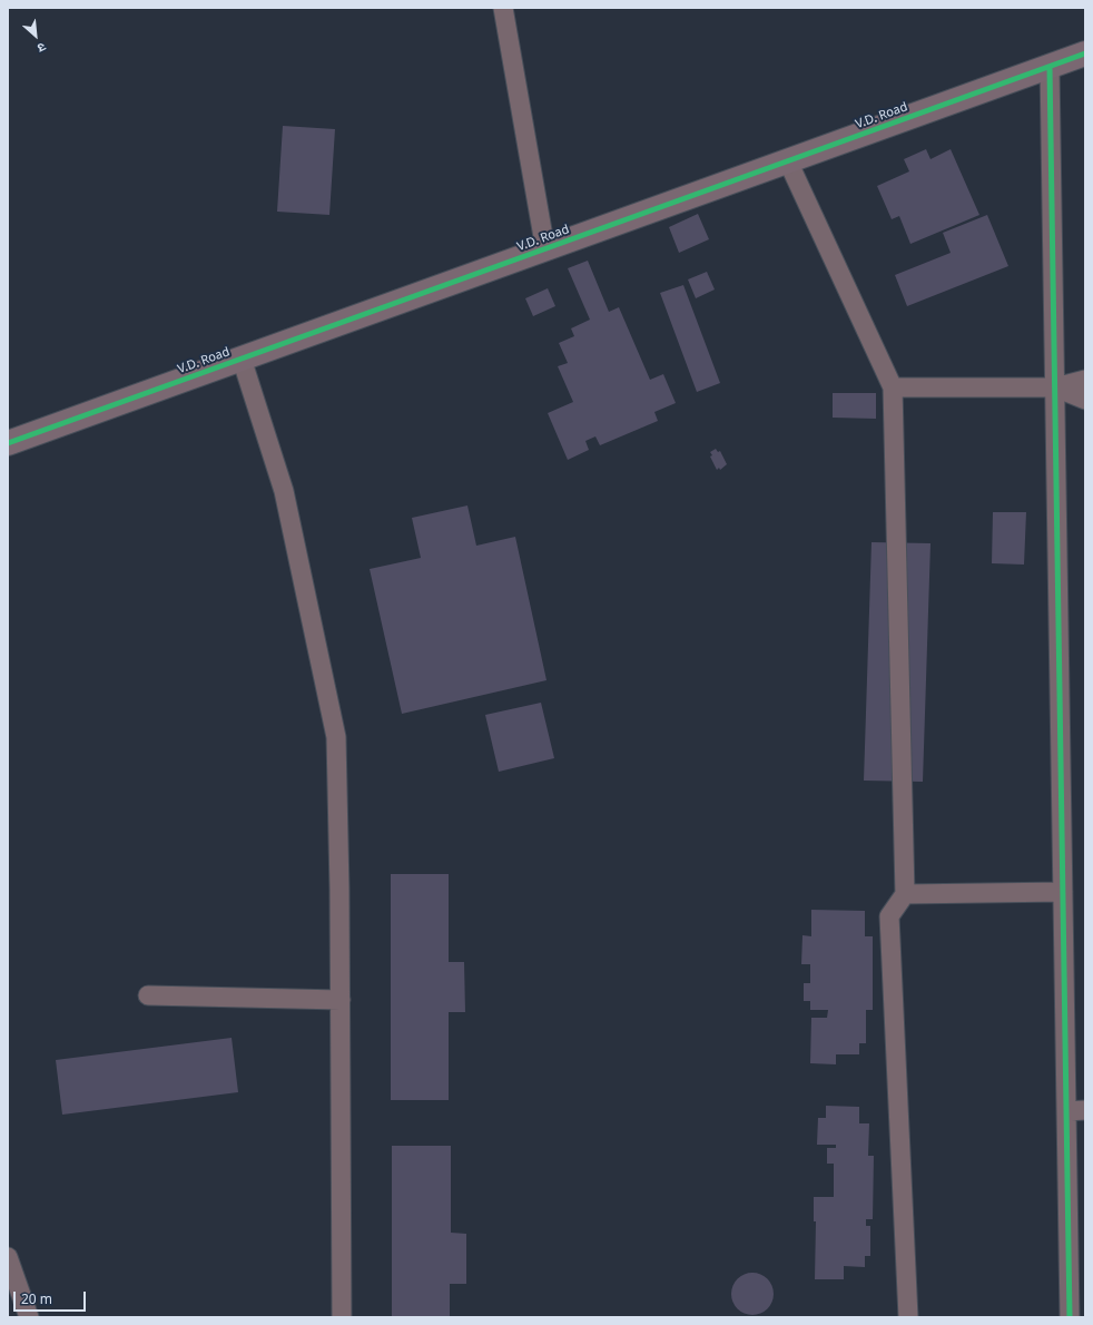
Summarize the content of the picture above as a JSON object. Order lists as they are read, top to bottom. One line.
{"streets":{"street":["V.D. Road"]},"scale_bar":"20 m","north":"bottom right"}
